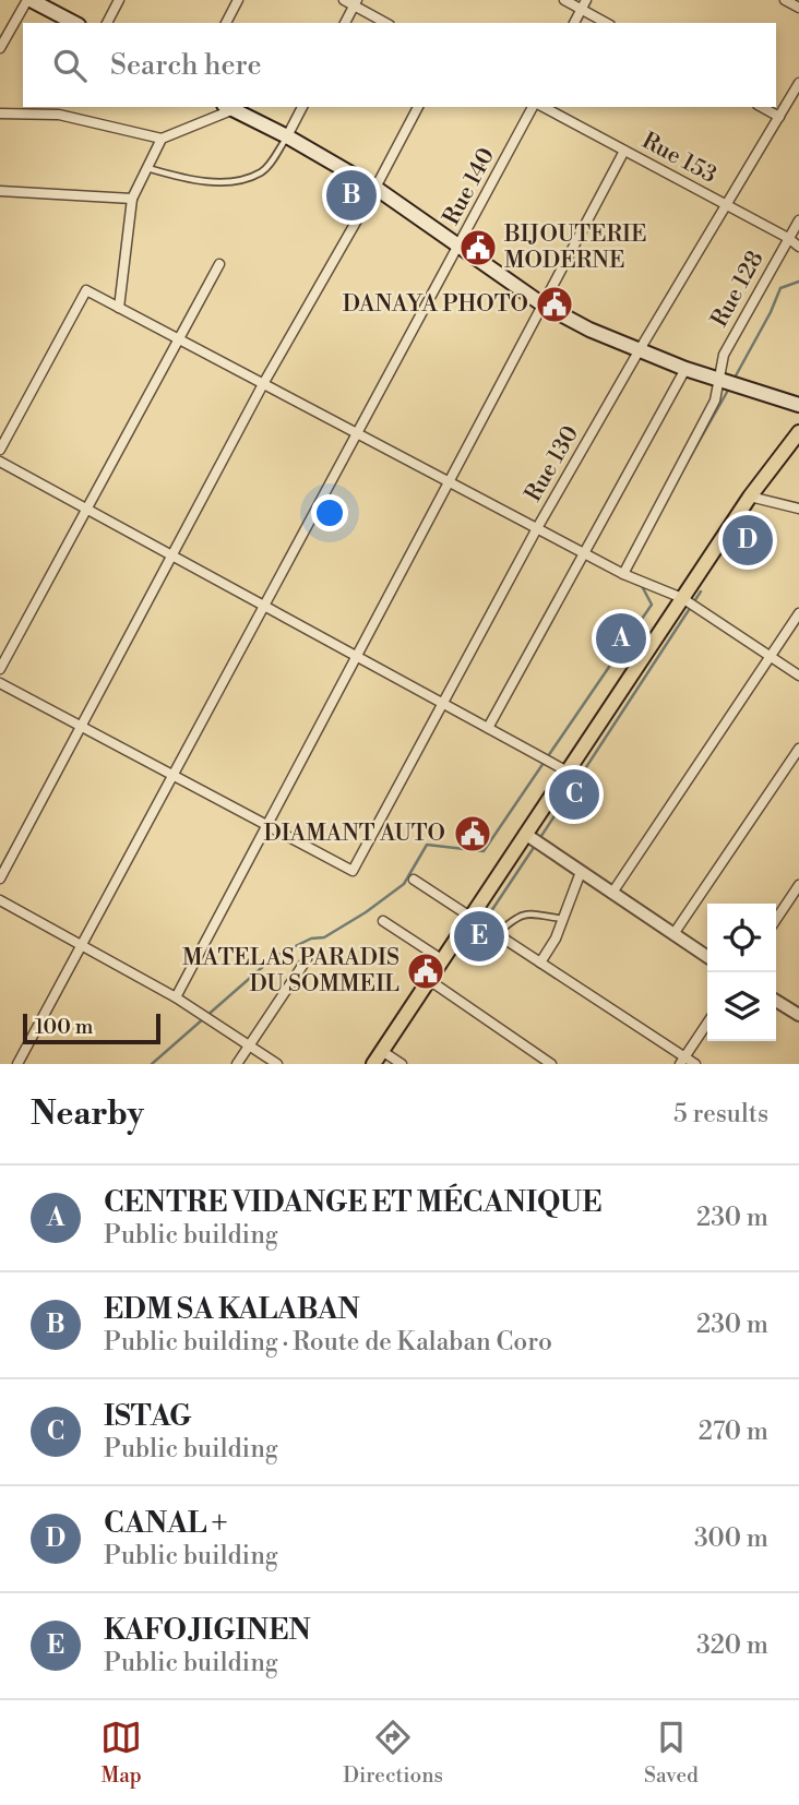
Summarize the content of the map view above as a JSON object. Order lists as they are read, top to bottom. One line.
{"streets":{"street":["Rue 153","Rue 140","Rue 128","Rue 130"]},"crossings":[["Rue 153","Rue 128"],["Rue 153","Rue 130"]],"places":{"public building":["BIJOUTERIE MODERNE","DANAYA PHOTO","DIAMANT AUTO","MATELAS PARADIS DU SOMMEIL"]},"scale_bar":"100 m","page":{"search":"Search here","pins":["B","D","A","C","E"],"scale":"100 m","heading":["Nearby","5 results"],"list":[{"mark":"A","name":"CENTRE VIDANGE ET MÉCANIQUE","note":"Public building","value":"230 m"},{"mark":"B","name":"EDM SA KALABAN","note":"Public building · Route de Kalaban Coro","value":"230 m"},{"mark":"C","name":"ISTAG","note":"Public building","value":"270 m"},{"mark":"D","name":"CANAL +","note":"Public building","value":"300 m"},{"mark":"E","name":"KAFO JIGINEN","note":"Public building","value":"320 m"}],"nav":["Map","Directions","Saved"]}}
